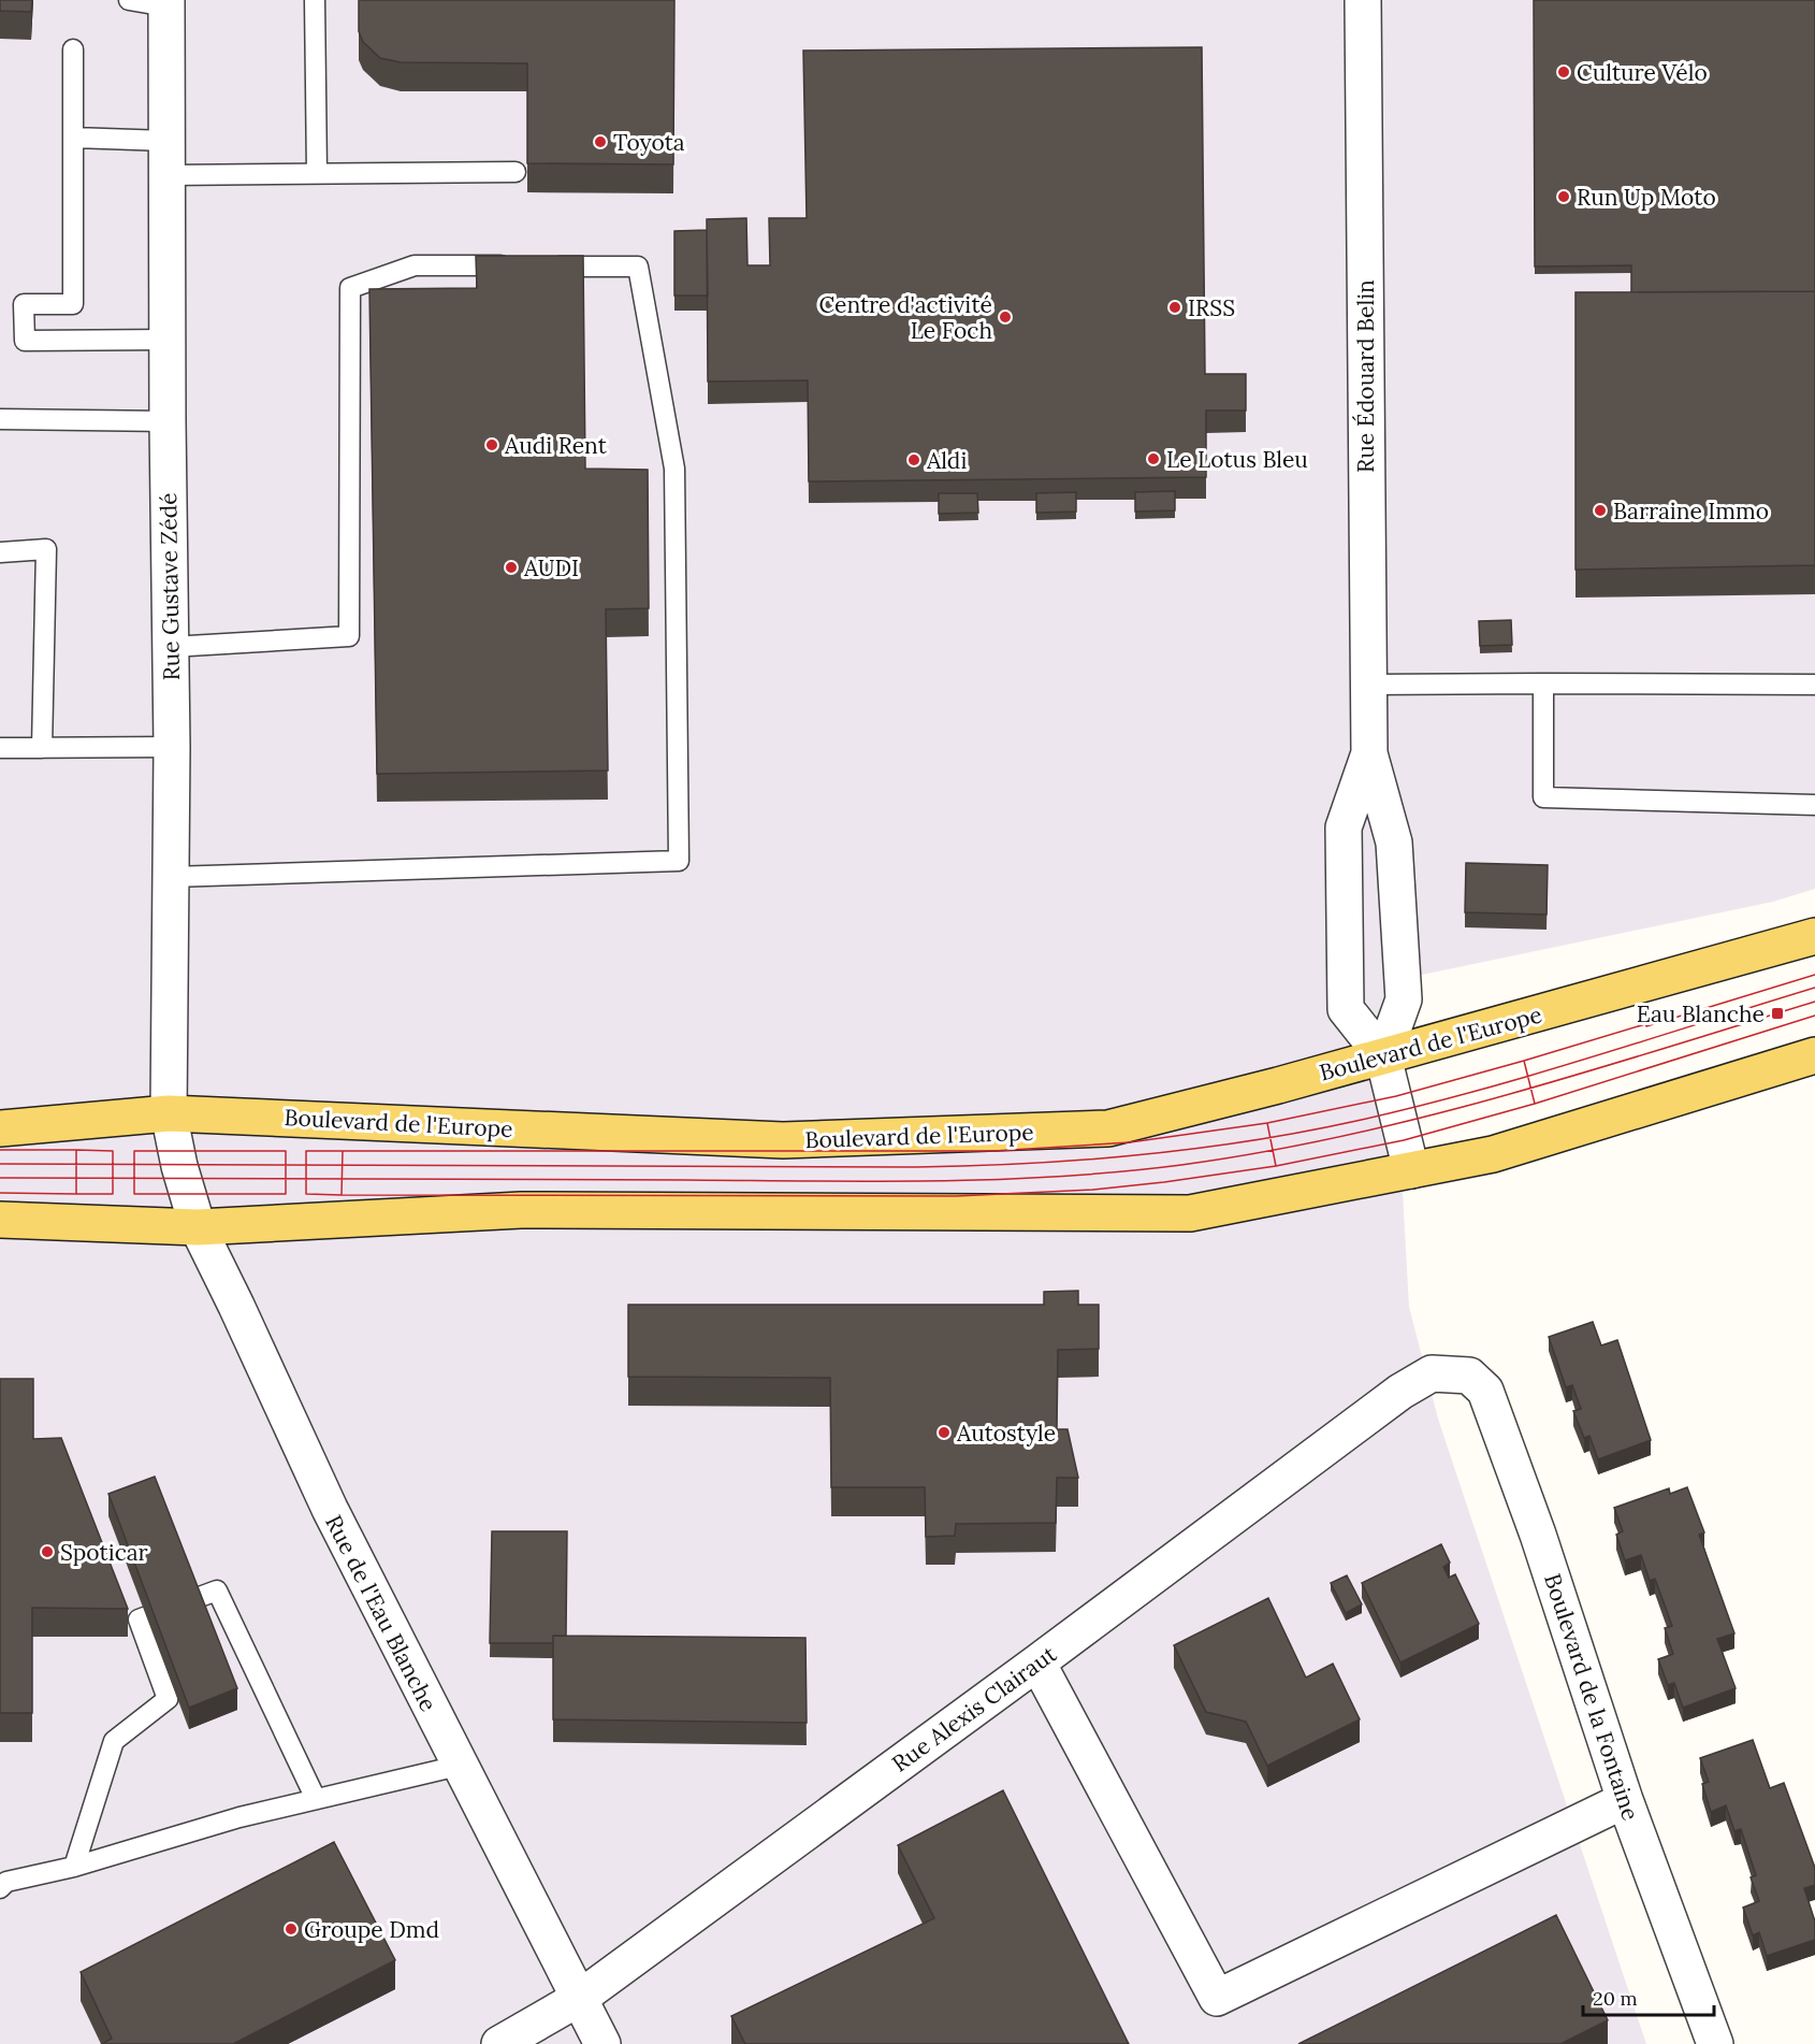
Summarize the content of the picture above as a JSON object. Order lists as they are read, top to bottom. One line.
{"streets":{"main road":["Boulevard de l'Europe"],"street":["Rue Édouard Belin","Rue Gustave Zédé","Rue de l'Eau Blanche","Boulevard de la Fontaine","Rue Alexis Clairaut"]},"crossings":[["Rue Édouard Belin","Boulevard de l'Europe"],["Rue Gustave Zédé","Boulevard de l'Europe"],["Rue Gustave Zédé","Rue de l'Eau Blanche"],["Rue de l'Eau Blanche","Rue Alexis Clairaut"],["Boulevard de la Fontaine","Rue Alexis Clairaut"]],"places":{"other":["Culture Vélo","Toyota","Run Up Moto","IRSS","Centre d'activité Le Foch","Audi Rent","Le Lotus Bleu","Aldi","Barraine Immo","AUDI","Autostyle","Spoticar","Groupe Dmd"],"transit":["Eau Blanche"]},"scale_bar":"20 m"}
